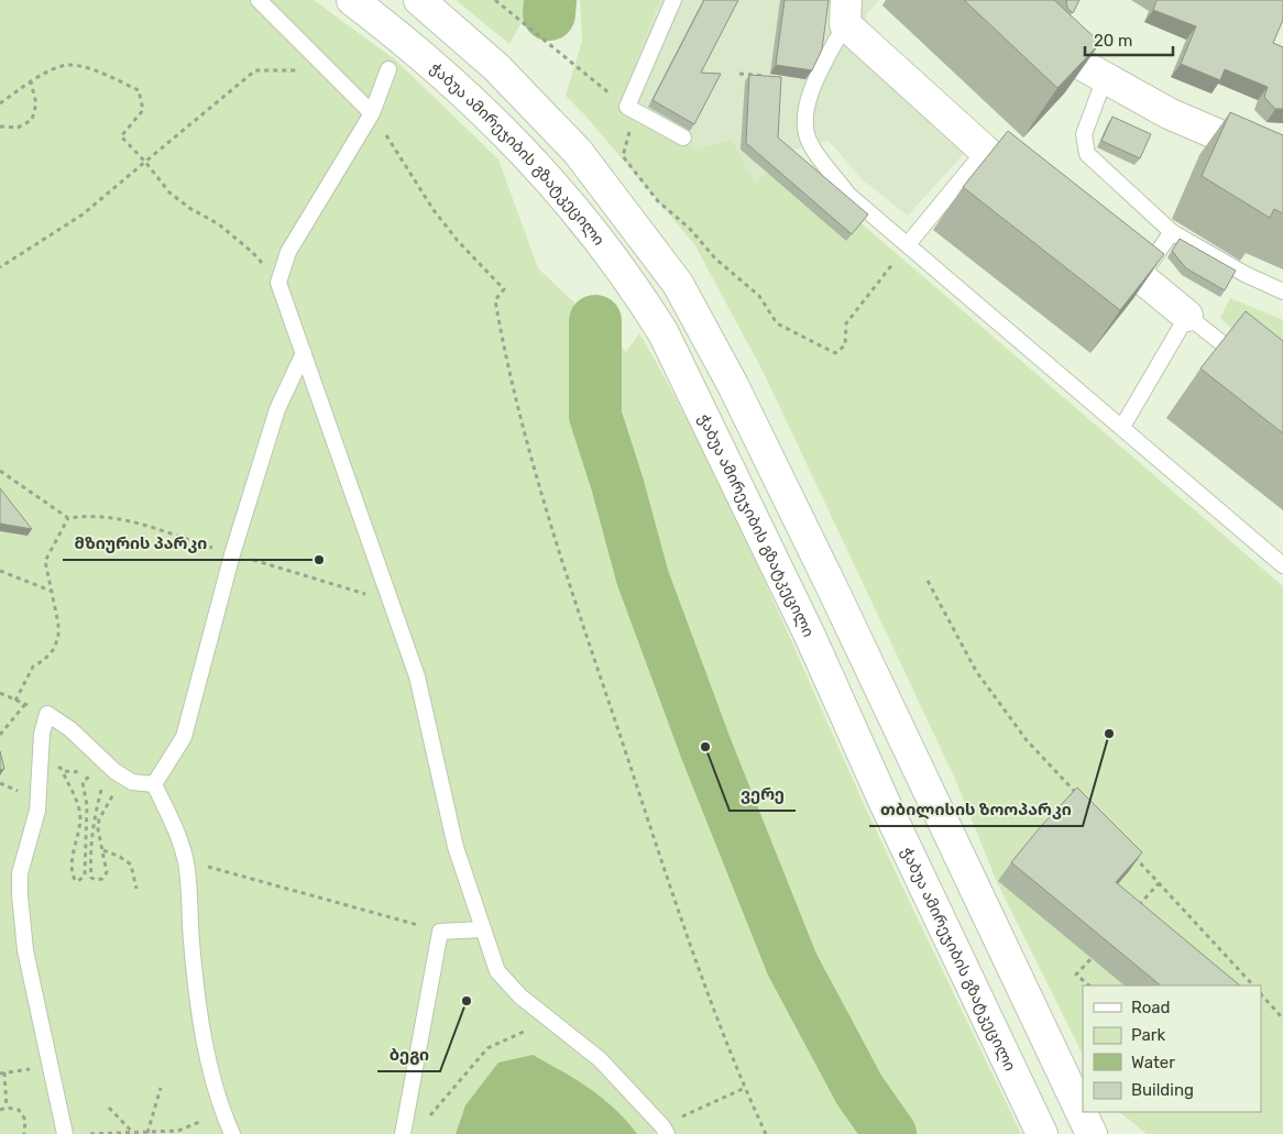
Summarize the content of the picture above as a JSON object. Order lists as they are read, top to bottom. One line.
{"streets":{"main road":["ჭაბუა ამირეჯიბის გზატკეცილი"]},"places":["მზიურის პარკი","თბილისის ზოოპარკი","ვერე","ბეგი"],"legend":["Road","Park","Water","Building"],"scale_bar":"20 m"}
